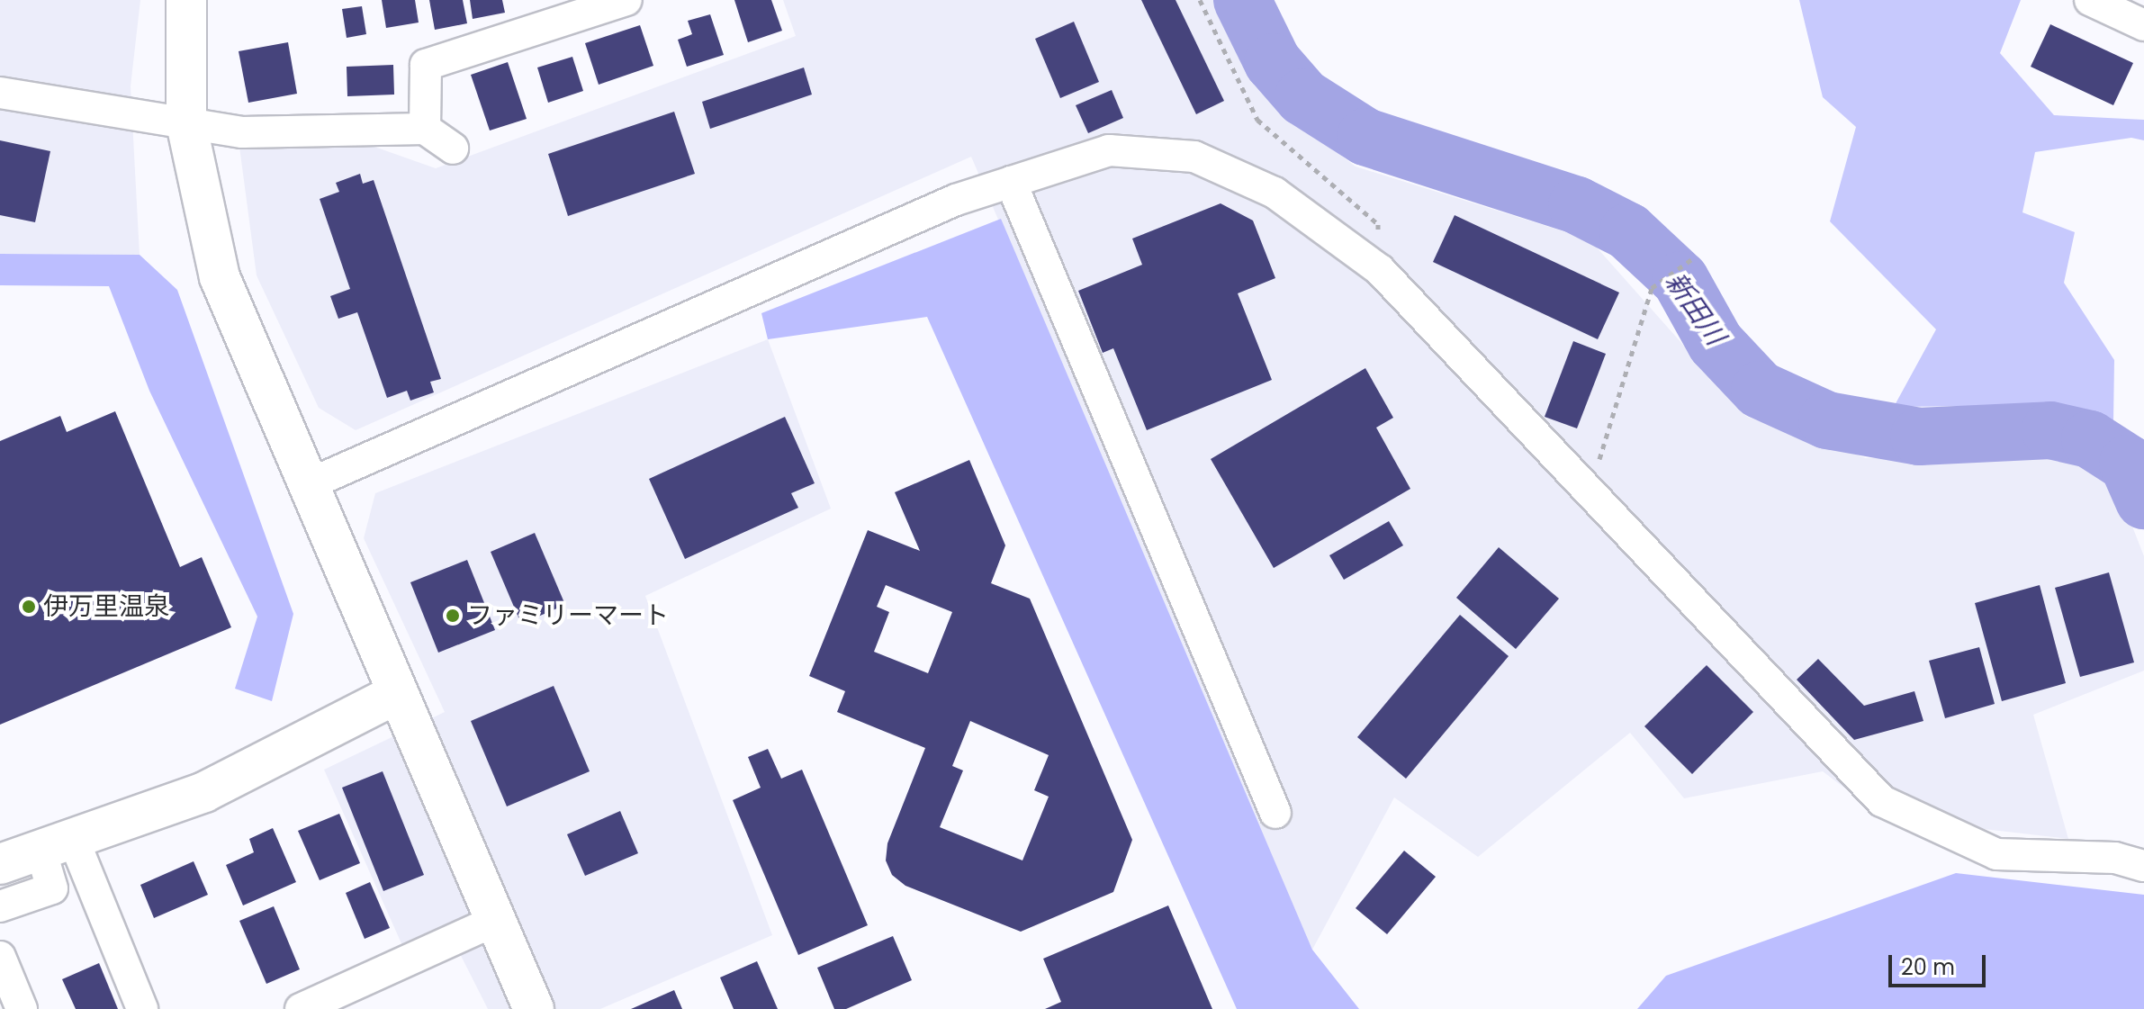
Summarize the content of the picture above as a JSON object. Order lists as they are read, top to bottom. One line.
{"water":["新田川"],"places":["伊万里温泉","ファミリーマート"],"scale_bar":"20 m"}
